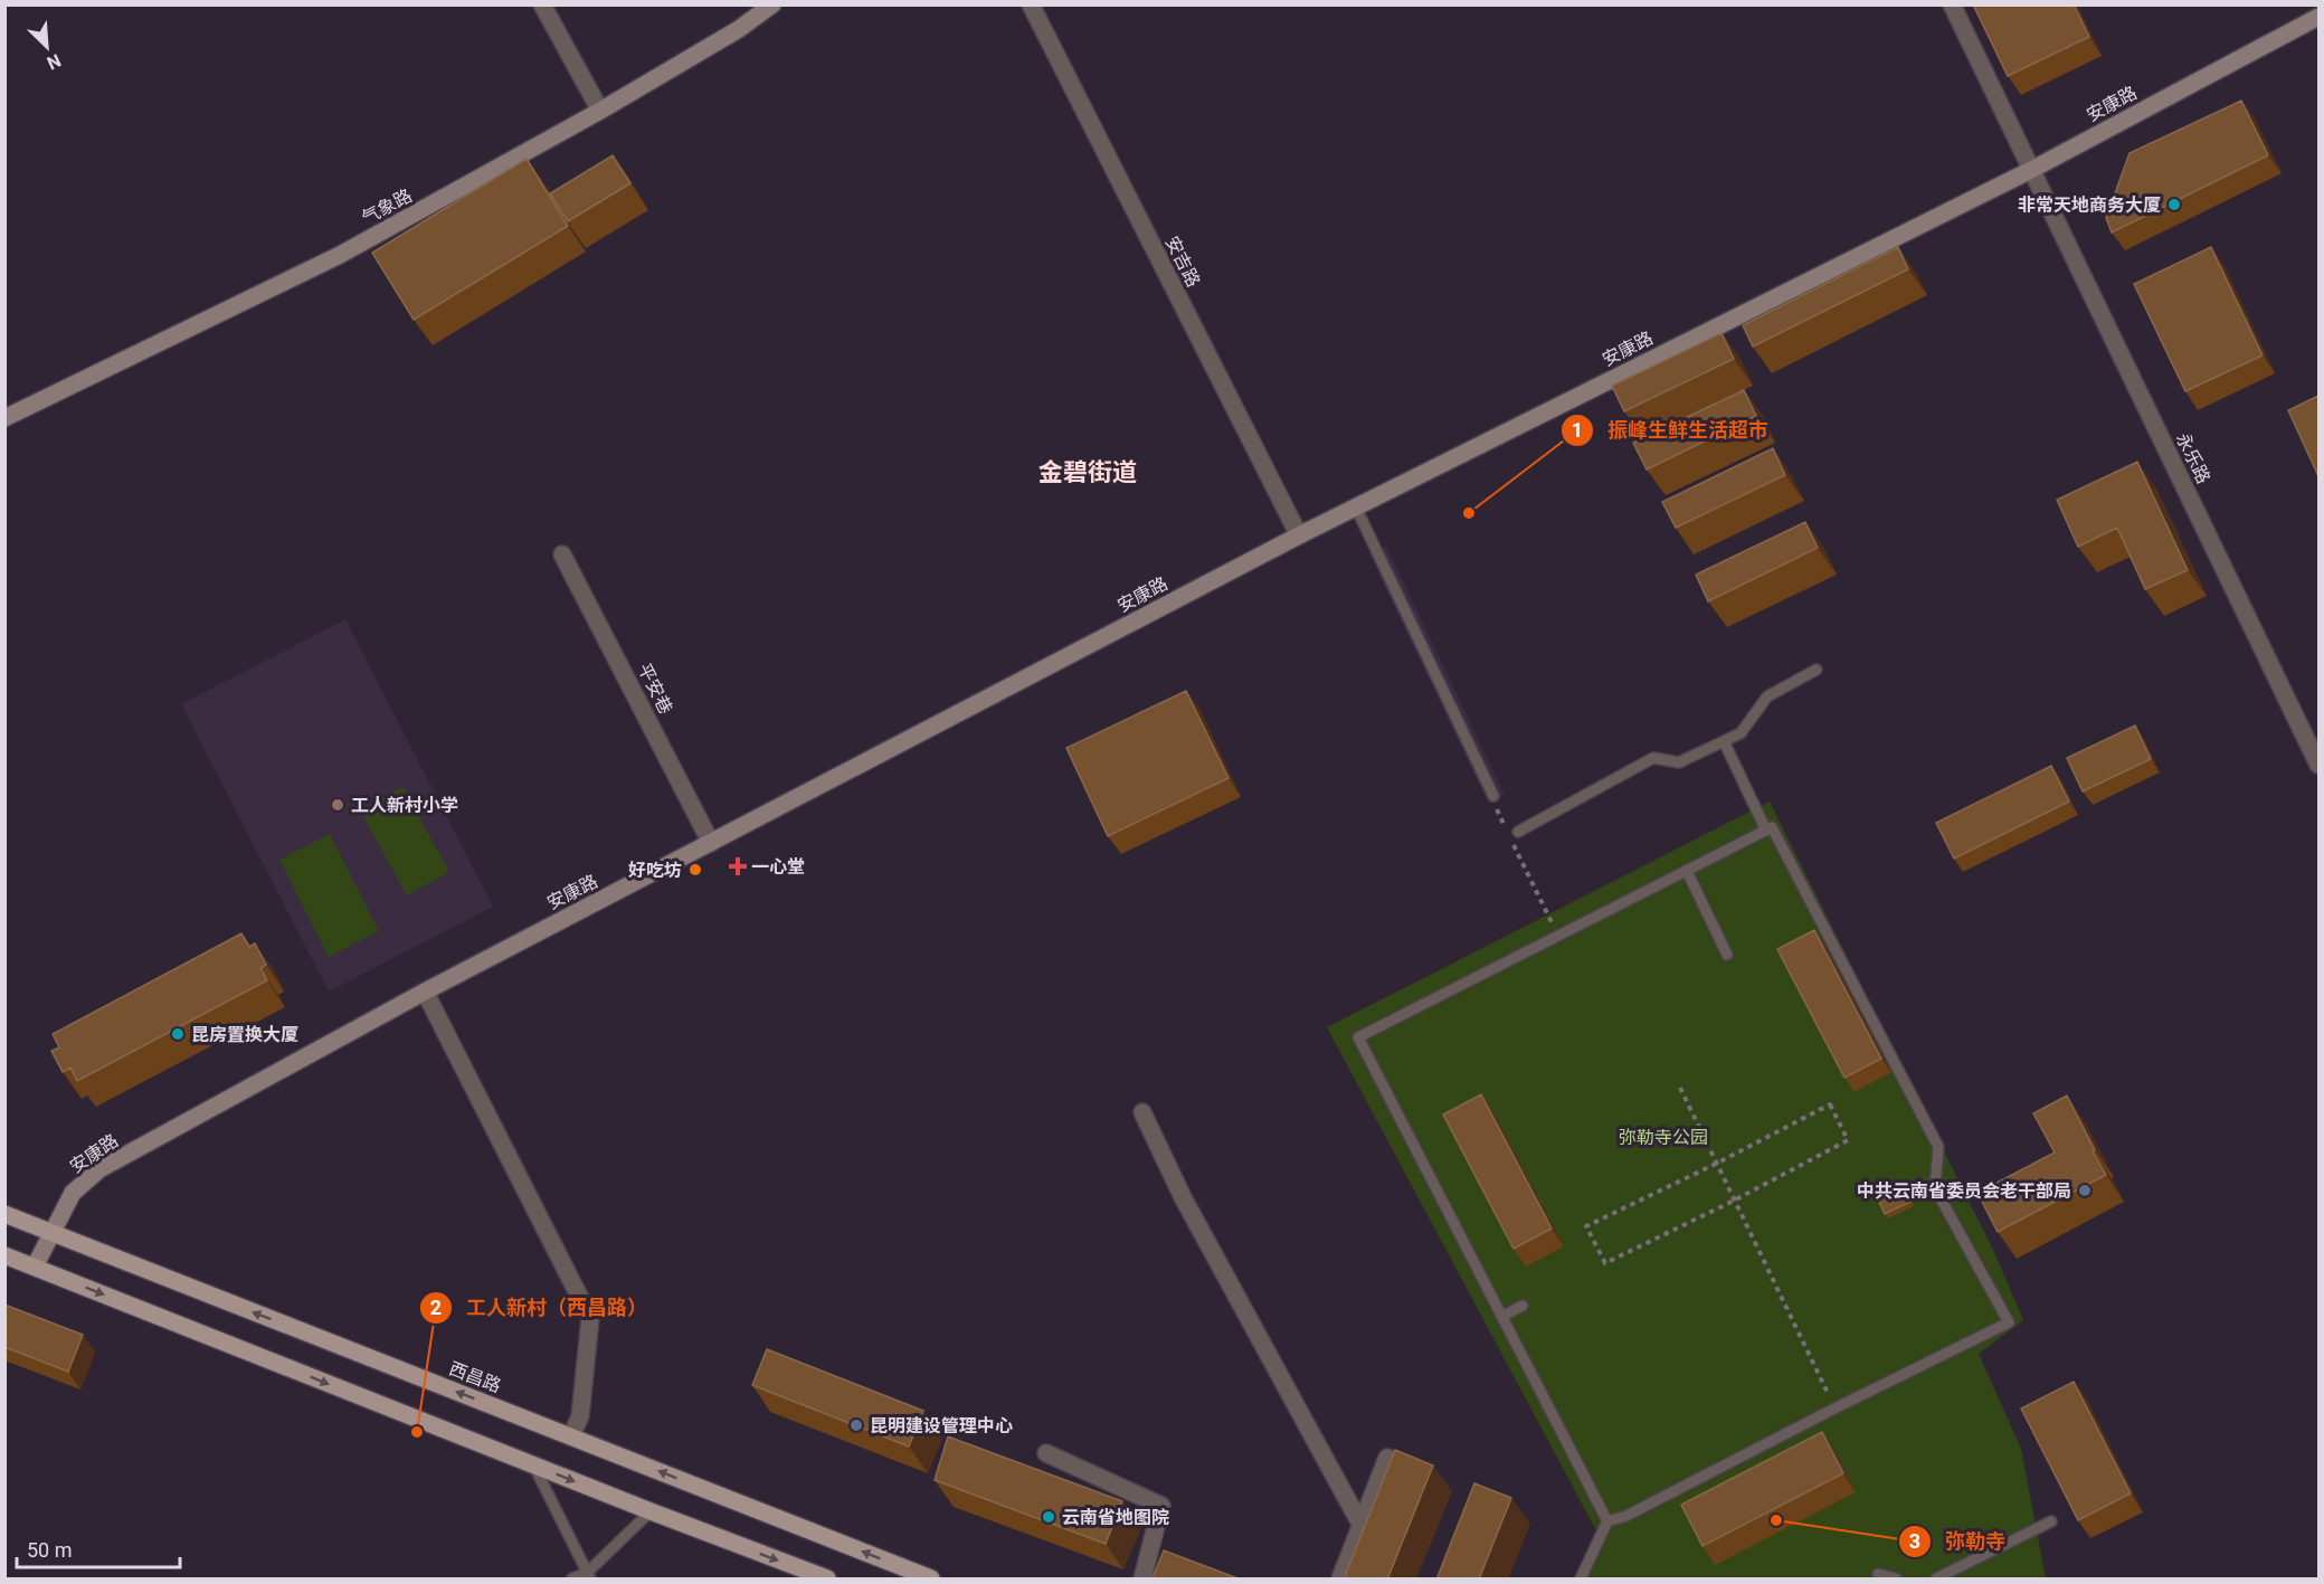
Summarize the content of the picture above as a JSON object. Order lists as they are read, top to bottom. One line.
{"streets":{"main road":["西昌路"],"street":["安康路","气象路","安吉路","永乐路","平安巷"]},"crossings":[["安康路","安吉路"],["安康路","永乐路"],["安康路","平安巷"],["安康路","西昌路"]],"districts":["金碧街道"],"parks":["弥勒寺公园"],"places":{"other":["非常天地商务大厦","振峰生鲜生活超市","工人新村小学","好吃坊","昆房置换大厦","中共云南省委员会老干部局","昆明建设管理中心","工人新村（西昌路）","云南省地图院","弥勒寺"],"health":["一心堂"]},"scale_bar":"50 m","north":"bottom right"}
